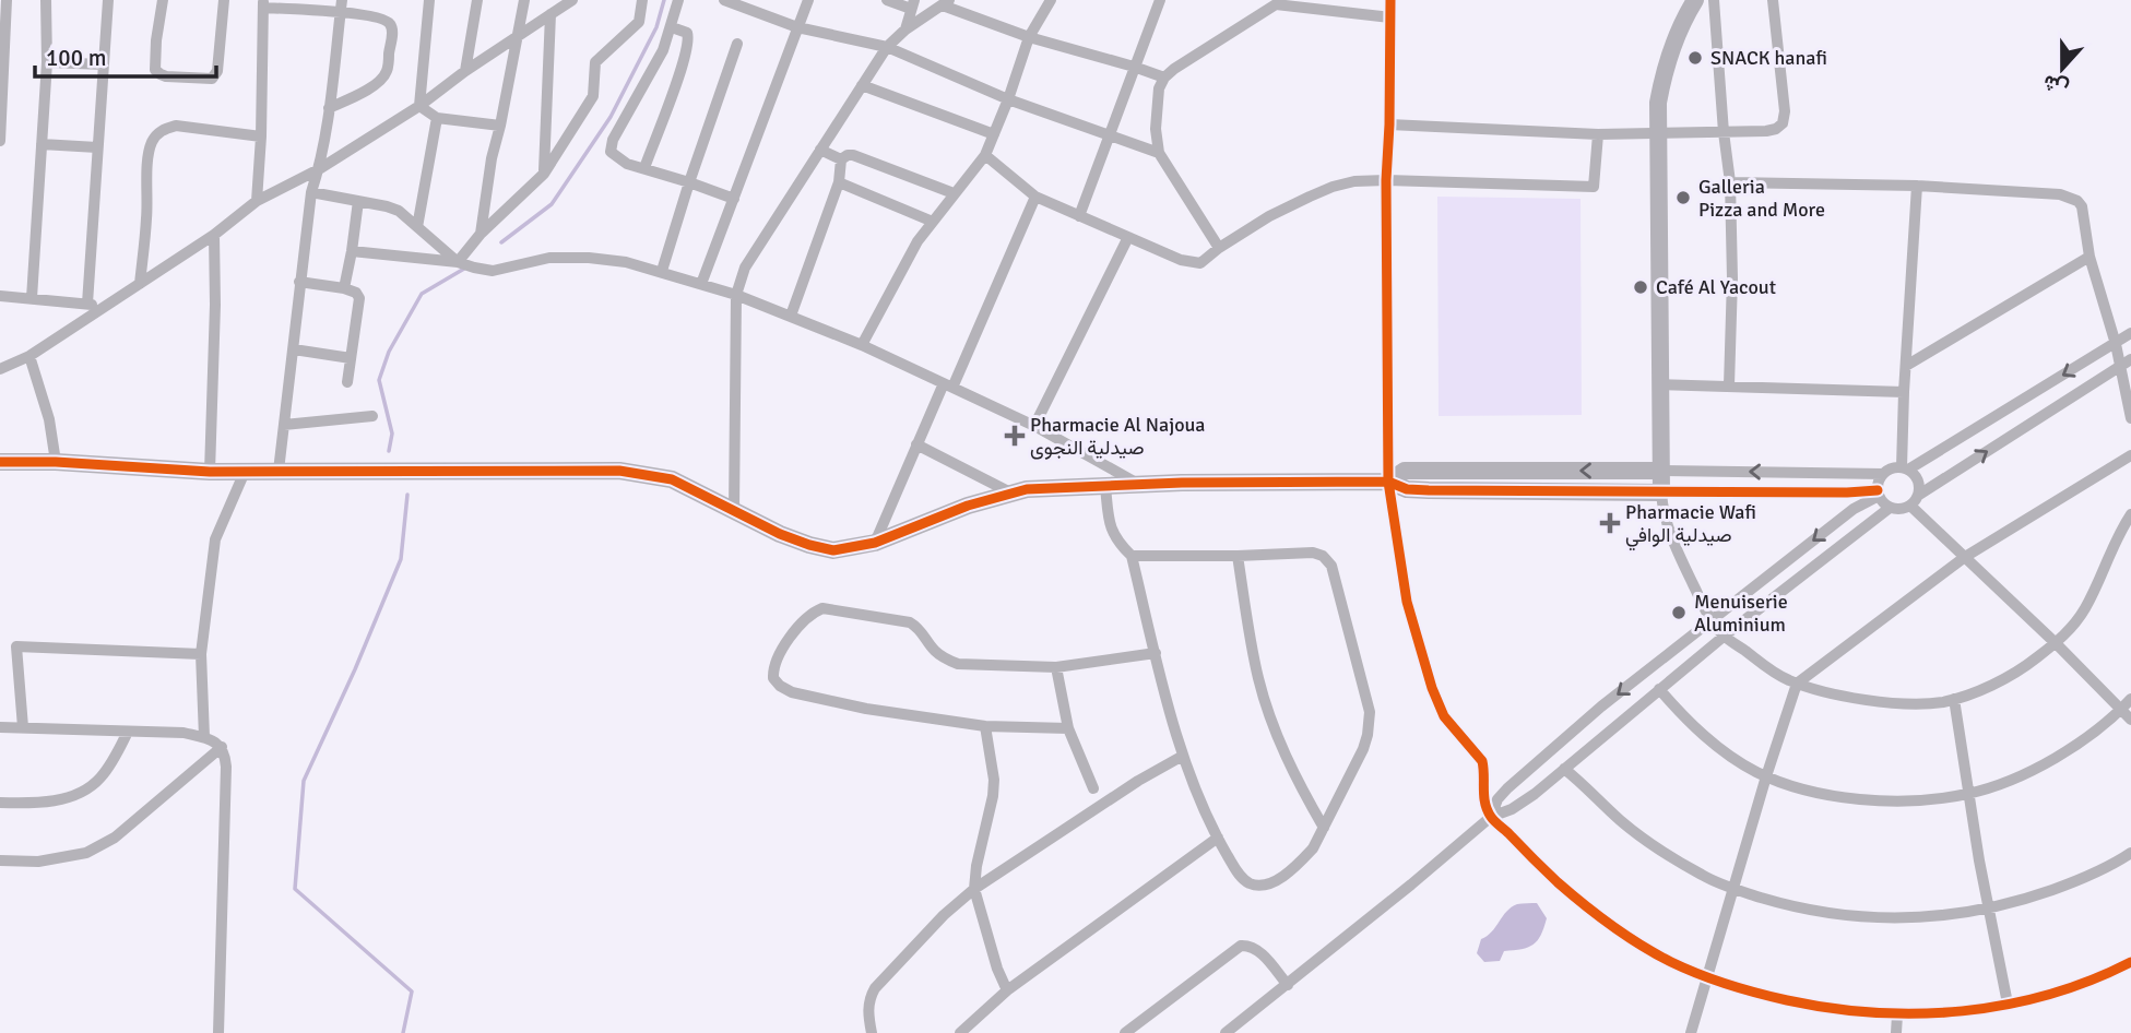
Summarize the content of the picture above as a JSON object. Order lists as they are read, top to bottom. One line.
{"places":{"other":["SNACK hanafi","Galleria Pizza and More","Café Al Yacout","Menuiserie Aluminium"],"health":["Pharmacie Al Najoua صيدلية النجوى","Pharmacie Wafi صيدلية الوافي"]},"scale_bar":"100 m","north":"bottom"}
